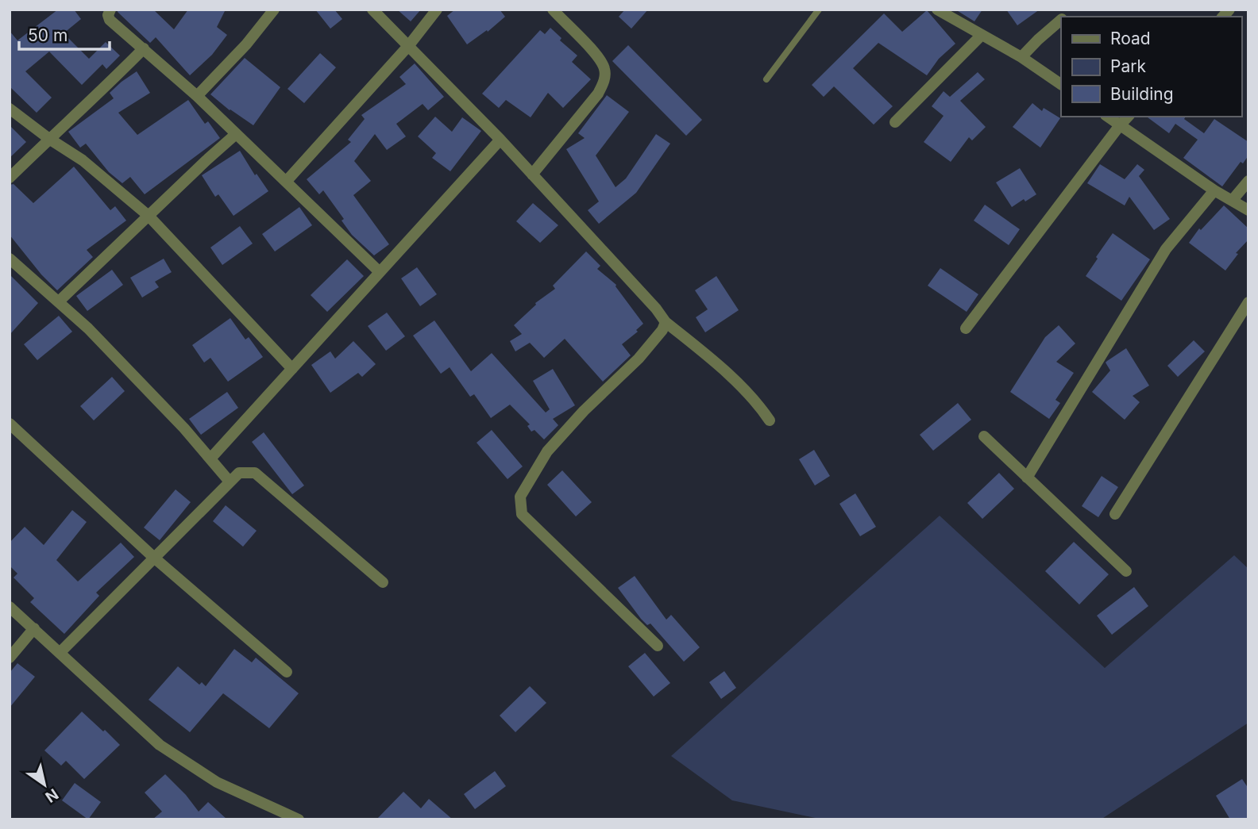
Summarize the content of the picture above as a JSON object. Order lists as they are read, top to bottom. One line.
{"legend":["Road","Park","Building"],"scale_bar":"50 m","north":"bottom right"}
